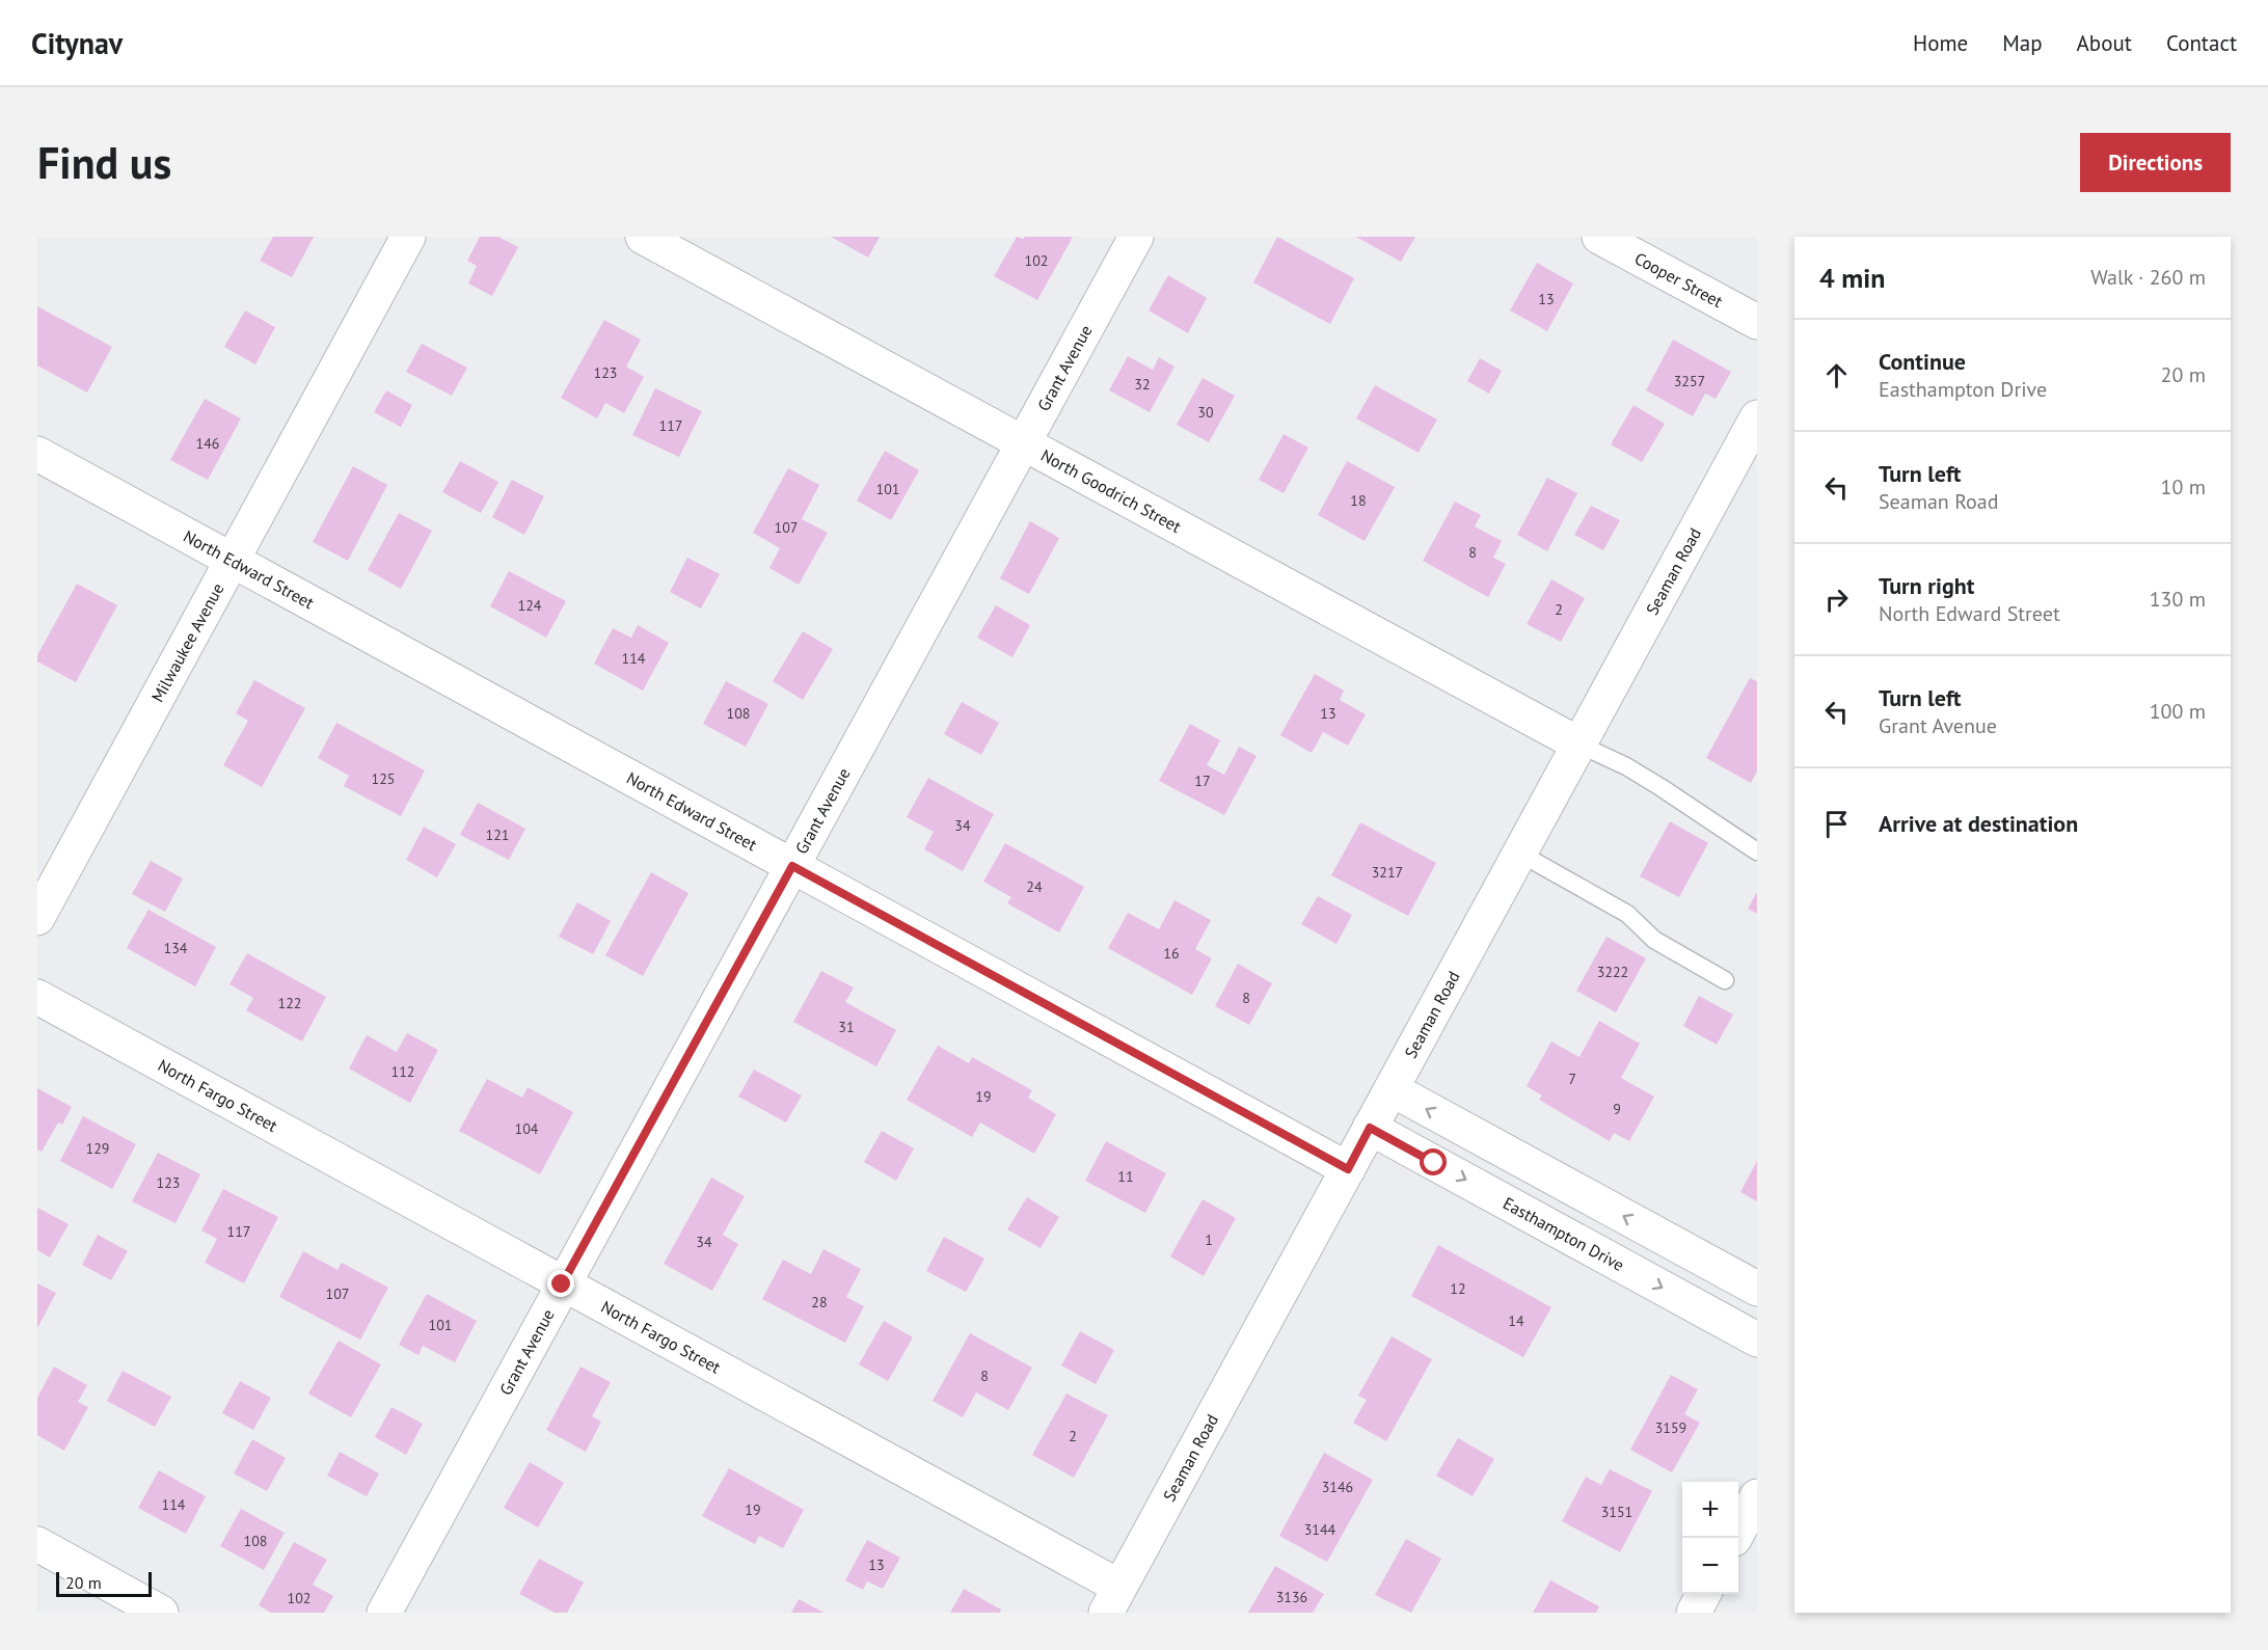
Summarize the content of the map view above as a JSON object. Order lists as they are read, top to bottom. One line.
{"streets":{"street":["Cooper Street","Grant Avenue","North Goodrich Street","North Edward Street","Seaman Road","Milwaukee Avenue","North Fargo Street","Easthampton Drive"]},"crossings":[["Grant Avenue","North Goodrich Street"],["Grant Avenue","North Edward Street"],["Grant Avenue","North Fargo Street"],["North Goodrich Street","Seaman Road"],["North Edward Street","Seaman Road"],["North Edward Street","Milwaukee Avenue"],["Seaman Road","North Fargo Street"],["Seaman Road","Easthampton Drive"]],"house_numbers":["102","13","123","3257","32","30","117","146","101","18","107","8","124","2","114","108","13","125","17","34","121","3217","24","134","16","3222","8","122","31","112","7","19","9","104","129","11","123","117","1","34","12","107","28","14","101","8","3159","2","3146","114","19","3151","3144","108","13","3136","102"],"scale_bar":"20 m","page":{"header":"Citynav","nav":["Home","Map","About","Contact"],"buttons":"Directions","title":"Find us","heading":["4 min","Walk · 260 m"],"list":[["Continue","Easthampton Drive","20 m"],["Turn left","Seaman Road","10 m"],["Turn right","North Edward Street","130 m"],["Turn left","Grant Avenue","100 m"],"Arrive at destination"],"map_buttons":["+","−"],"scale":"20 m"}}
